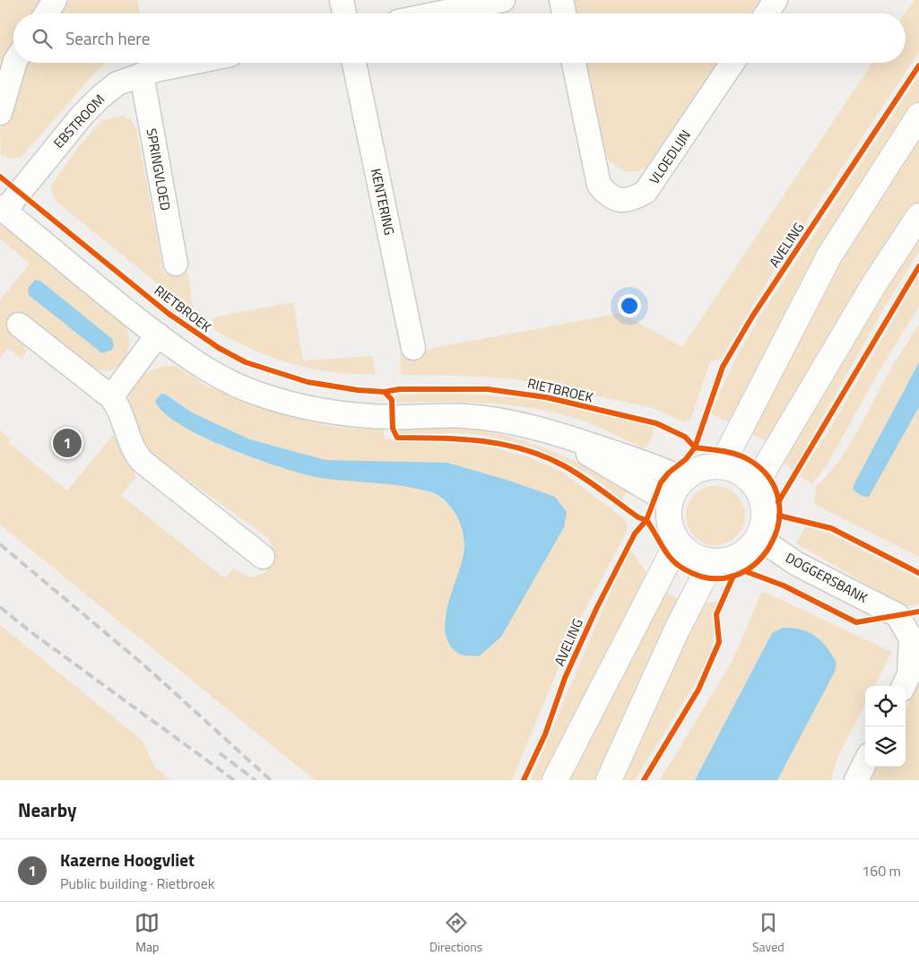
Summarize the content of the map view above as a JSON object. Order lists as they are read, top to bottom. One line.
{"streets":{"street":["EBSTROOM","VLOEDLIJN","SPRINGVLOED","KENTERING","DOGGERSBANK"],"cycle path":["AVELING","RIETBROEK"]},"crossings":[["EBSTROOM","SPRINGVLOED"]],"page":{"search":"Search here","pins":"1","heading":"Nearby","list":[{"mark":"1","name":"Kazerne Hoogvliet","note":"Public building · Rietbroek","value":"160 m"}],"nav":["Map","Directions","Saved"]}}
